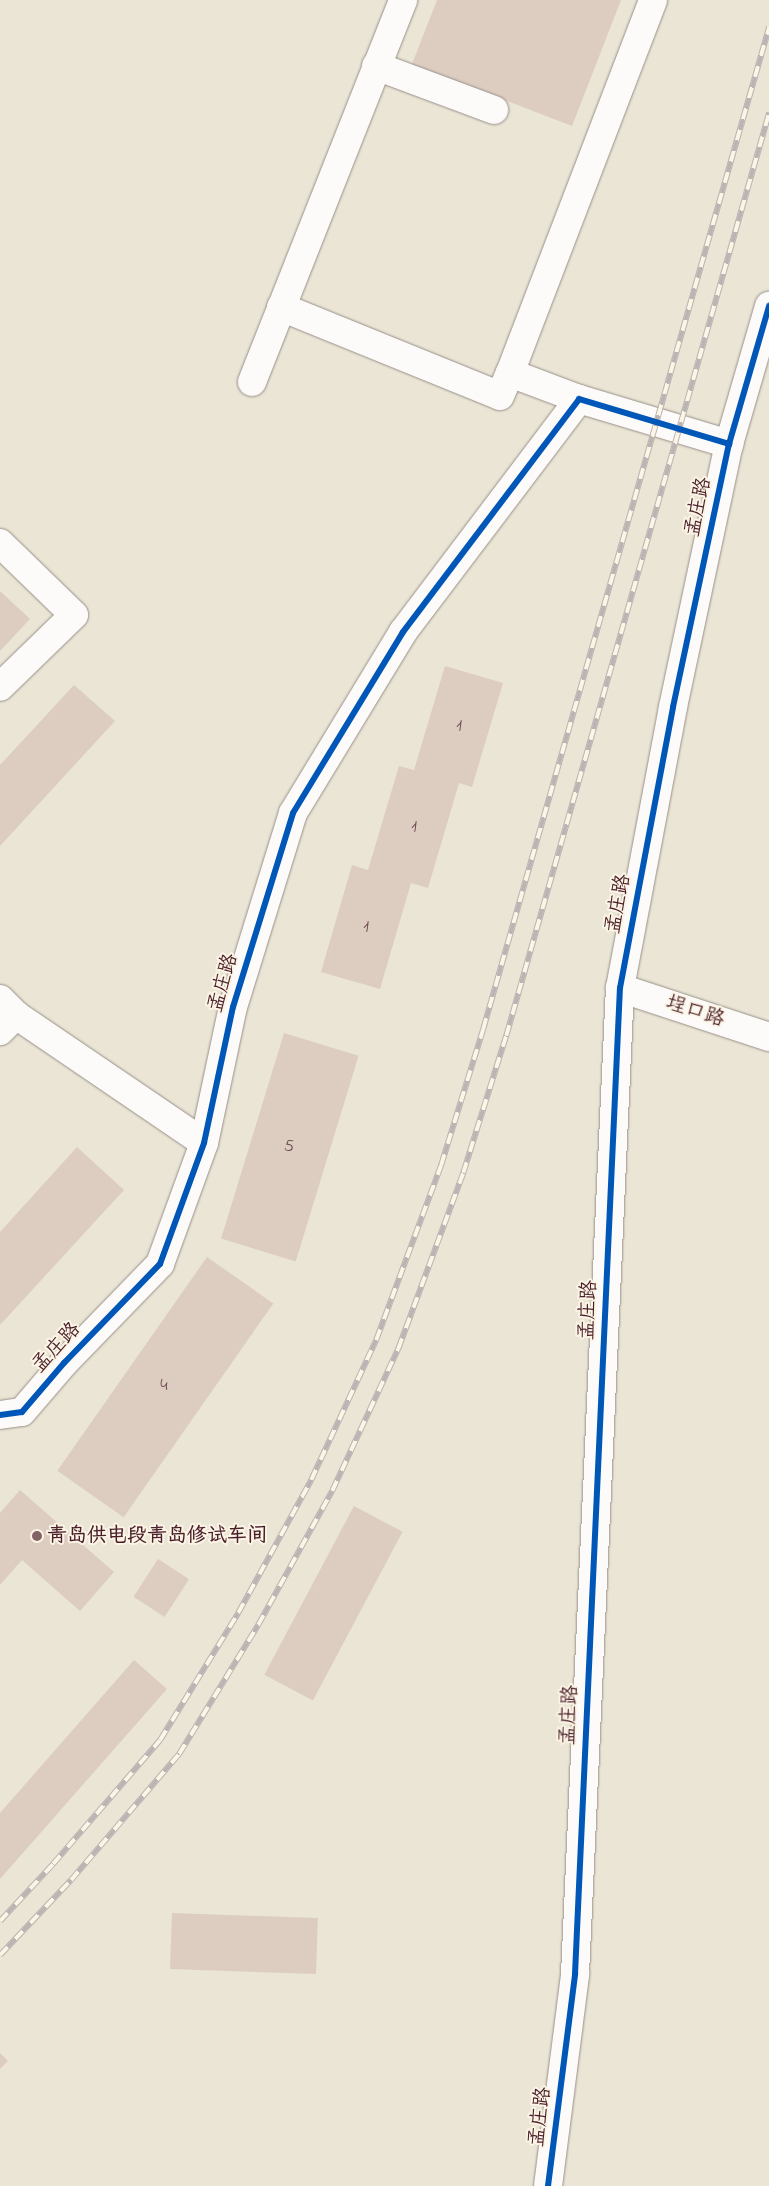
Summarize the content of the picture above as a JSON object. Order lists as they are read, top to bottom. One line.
{"streets":{"street":["孟庄路","埕口路"]},"crossings":[["孟庄路","埕口路"]],"places":["青岛供电段青岛修试车间"],"house_numbers":["1","1","1","5","4"]}
